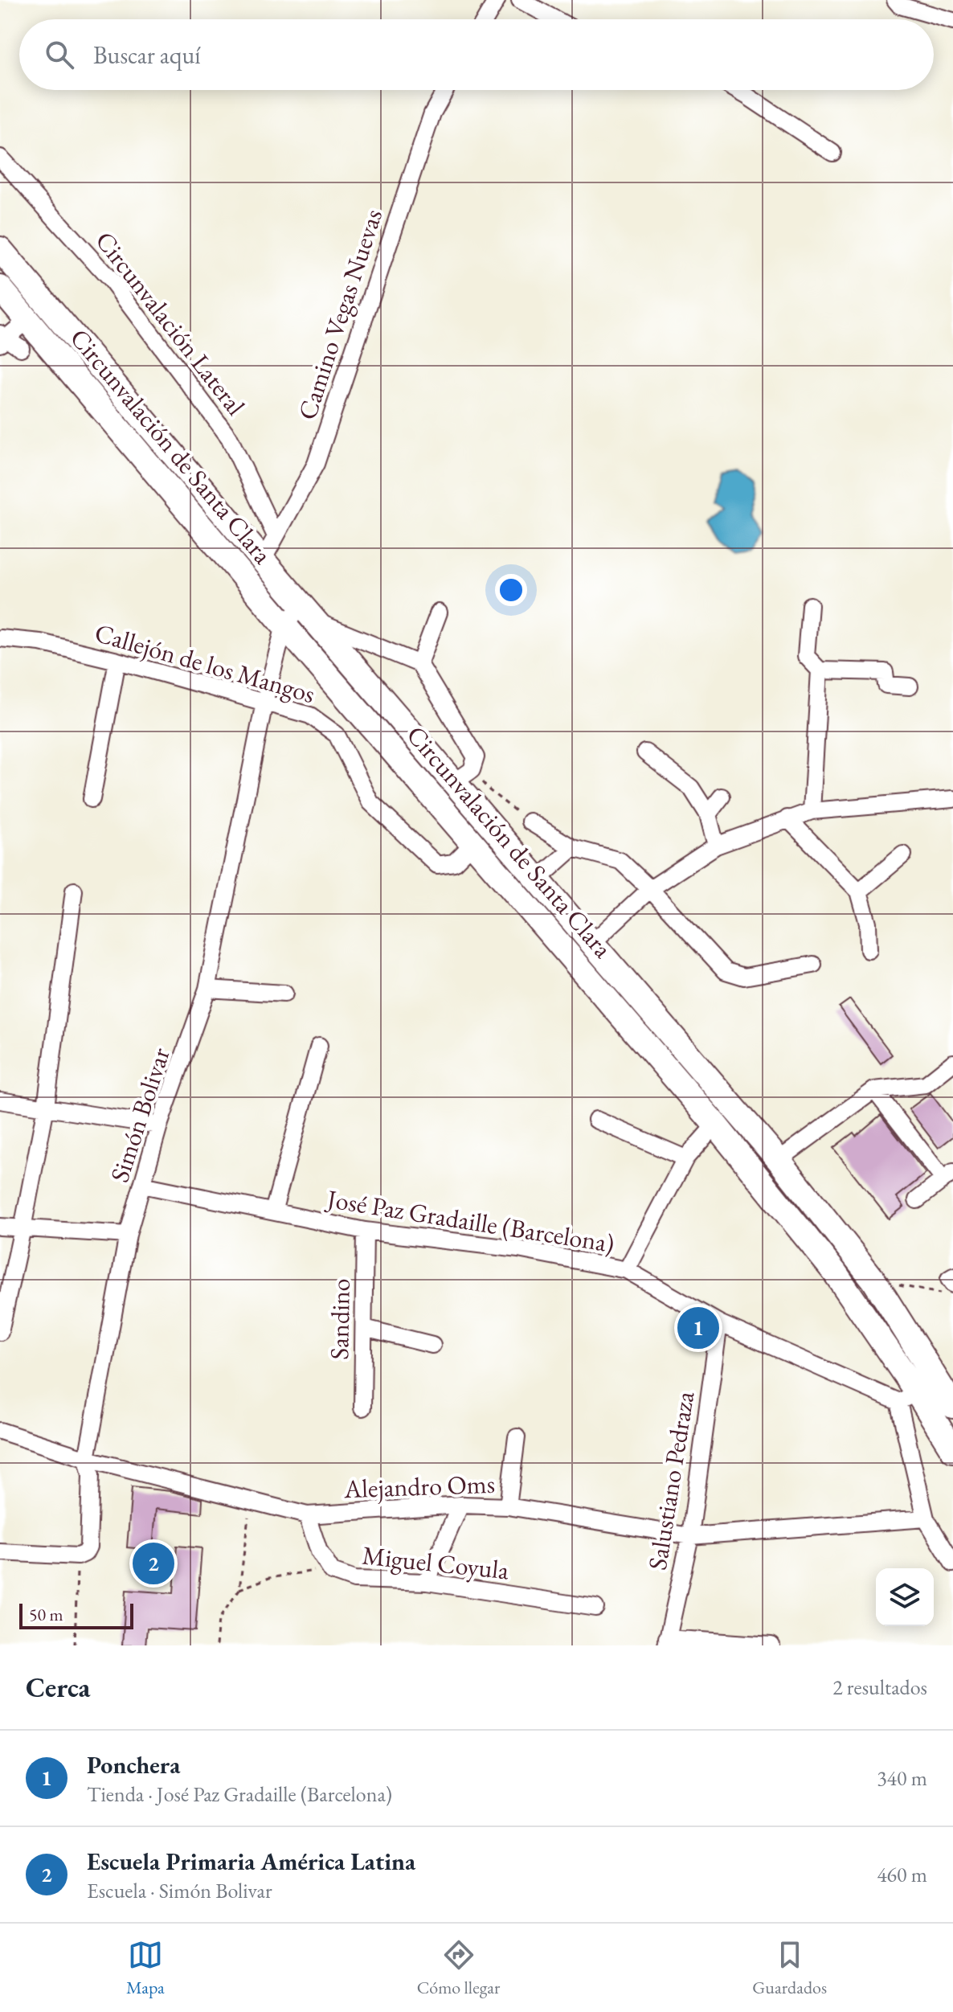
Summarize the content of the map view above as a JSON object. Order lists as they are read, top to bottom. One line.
{"streets":{"highway":["Circunvalación de Santa Clara"],"street":["Camino Vegas Nuevas","Circunvalación Lateral","Callejón de los Mangos","Simón Bolivar","José Paz Gradaille (Barcelona)","Sandino","Salustiano Pedraza","Alejandro Oms","Miguel Coyula"]},"crossings":[["Camino Vegas Nuevas","Circunvalación Lateral"],["Camino Vegas Nuevas","Circunvalación de Santa Clara"],["Circunvalación de Santa Clara","Callejón de los Mangos"],["Circunvalación de Santa Clara","Simón Bolivar"],["Circunvalación de Santa Clara","José Paz Gradaille (Barcelona)"],["Callejón de los Mangos","Simón Bolivar"],["Simón Bolivar","José Paz Gradaille (Barcelona)"],["Simón Bolivar","Alejandro Oms"],["José Paz Gradaille (Barcelona)","Sandino"],["José Paz Gradaille (Barcelona)","Salustiano Pedraza"],["Salustiano Pedraza","Alejandro Oms"],["Alejandro Oms","Miguel Coyula"]],"scale_bar":"50 m","page":{"search":"Buscar aquí","pins":["1","2"],"scale":"50 m","heading":["Cerca","2 resultados"],"list":[{"mark":"1","name":"Ponchera","note":"Tienda · José Paz Gradaille (Barcelona)","value":"340 m"},{"mark":"2","name":"Escuela Primaria América Latina","note":"Escuela · Simón Bolivar","value":"460 m"}],"nav":["Mapa","Cómo llegar","Guardados"]}}
